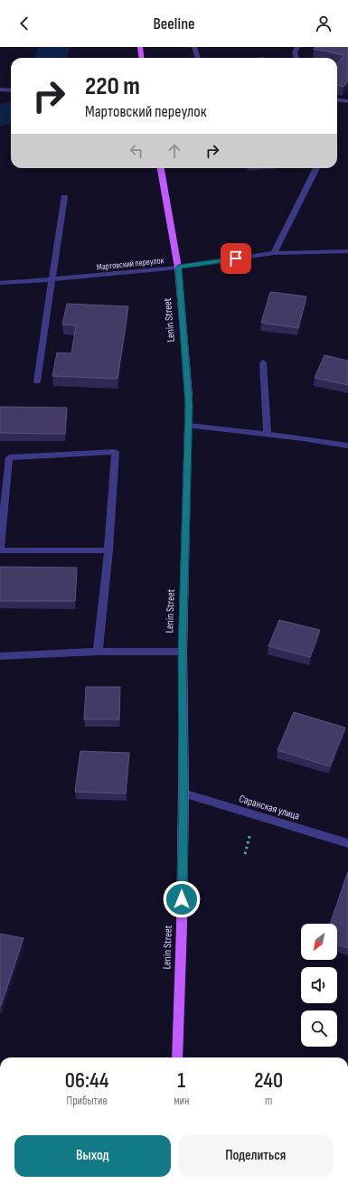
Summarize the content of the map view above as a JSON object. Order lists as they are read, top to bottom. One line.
{"streets":{"main road":["Lenin Street"],"street":["Мартовский переулок","Саранская улица"]},"crossings":[["Мартовский переулок","Lenin Street"],["Lenin Street","Саранская улица"]],"north":"bottom left","page":{"header":"Beeline","turn":["220 m","Мартовский переулок"],"eta":["06:44","Прибытие","1","мин","240","m"],"buttons":["Выход","Поделиться"]}}
